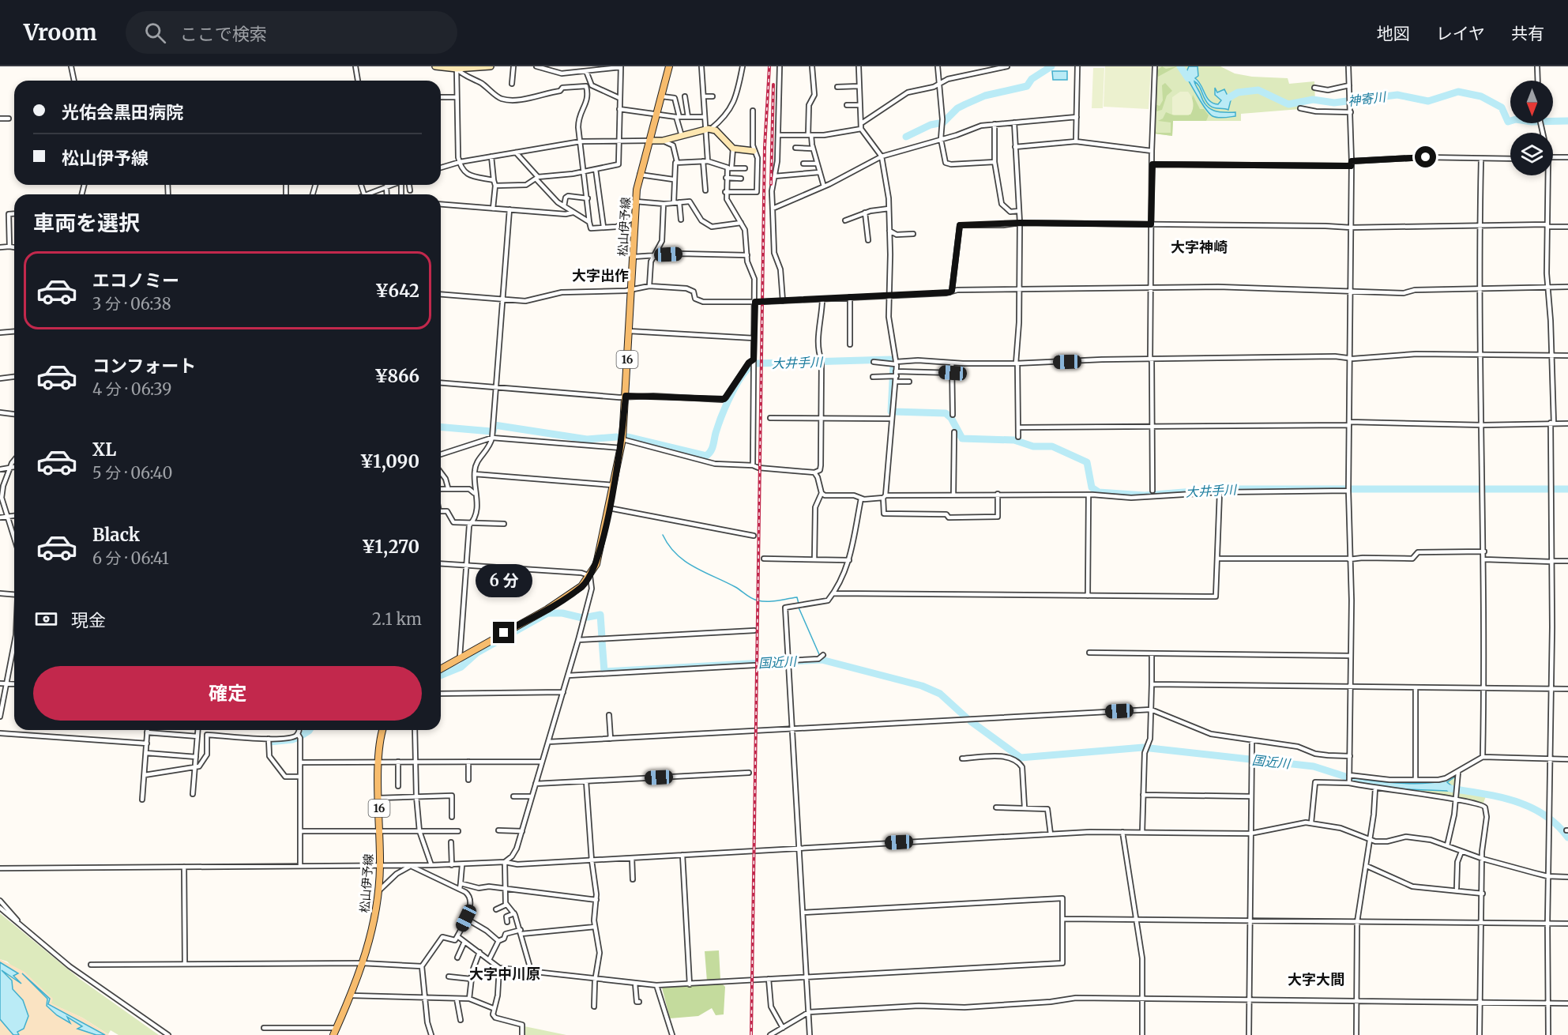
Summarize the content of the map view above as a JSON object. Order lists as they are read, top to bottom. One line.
{"streets":{"main road":["松山伊予線","16"]},"districts":["大字神崎","大字出作","大字中川原","大字大間"],"water":["神寄川","大井手川","国近川"],"north":"bottom","page":{"header":"Vroom","search":"ここで検索","nav":["地図","レイヤ","共有"],"banner":["光佑会黒田病院","松山伊予線"],"heading":"車両を選択","list":[{"name":"エコノミー","note":"3 分 · 06:38","value":"¥642"},{"name":"コンフォート","note":"4 分 · 06:39","value":"¥866"},{"name":"XL","note":"5 分 · 06:40","value":"¥1,090"},{"name":"Black","note":"6 分 · 06:41","value":"¥1,270"}],"bubble":"6 分","pay":["現金","2.1 km"],"buttons":"確定"}}
